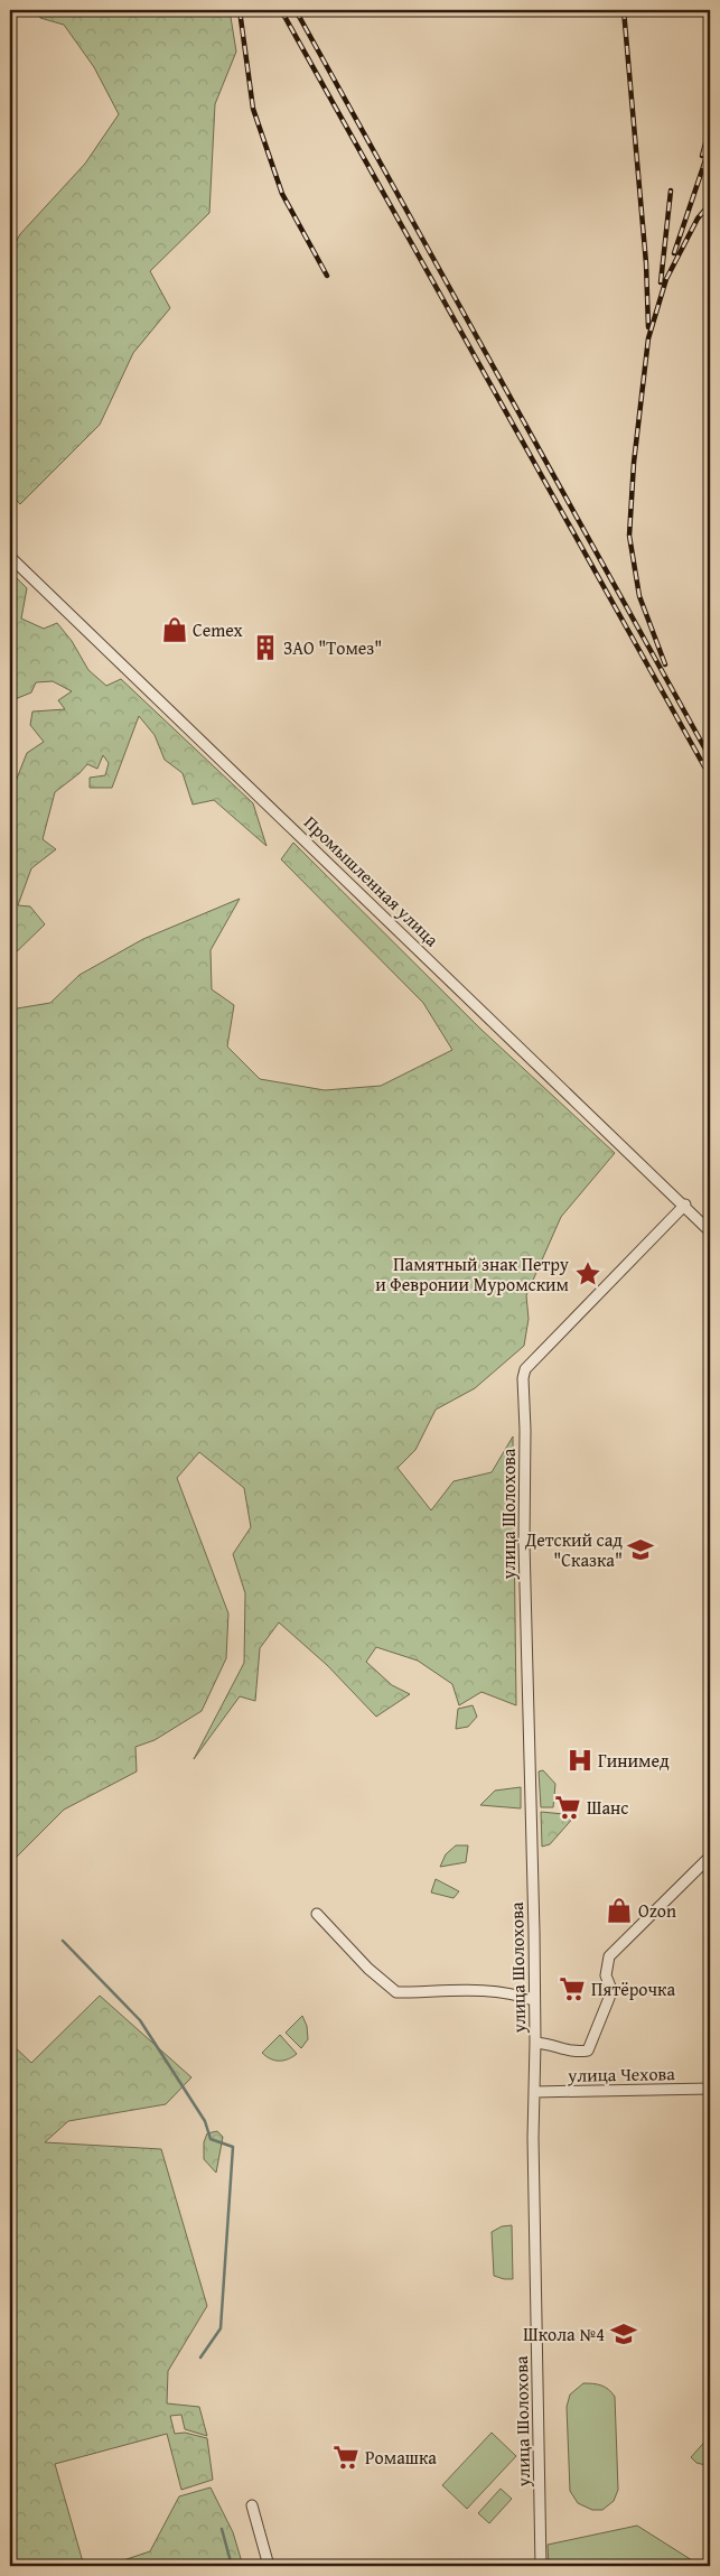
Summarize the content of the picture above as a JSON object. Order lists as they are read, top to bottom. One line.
{"streets":{"street":["Промышленная улица","улица Шолохова","улица Чехова"]},"crossings":[["Промышленная улица","улица Шолохова"],["улица Шолохова","улица Чехова"]],"places":{"shop":["Cemex","Ozon"],"building":["ЗАО \"Томез\""],"place":["Памятный знак Петру и Февронии Муромским"],"school or university":["Детский сад \"Сказка\"","Школа №4"],"hospital":["Гинимед"],"supermarket":["Шанс","Пятёрочка","Ромашка"]}}
